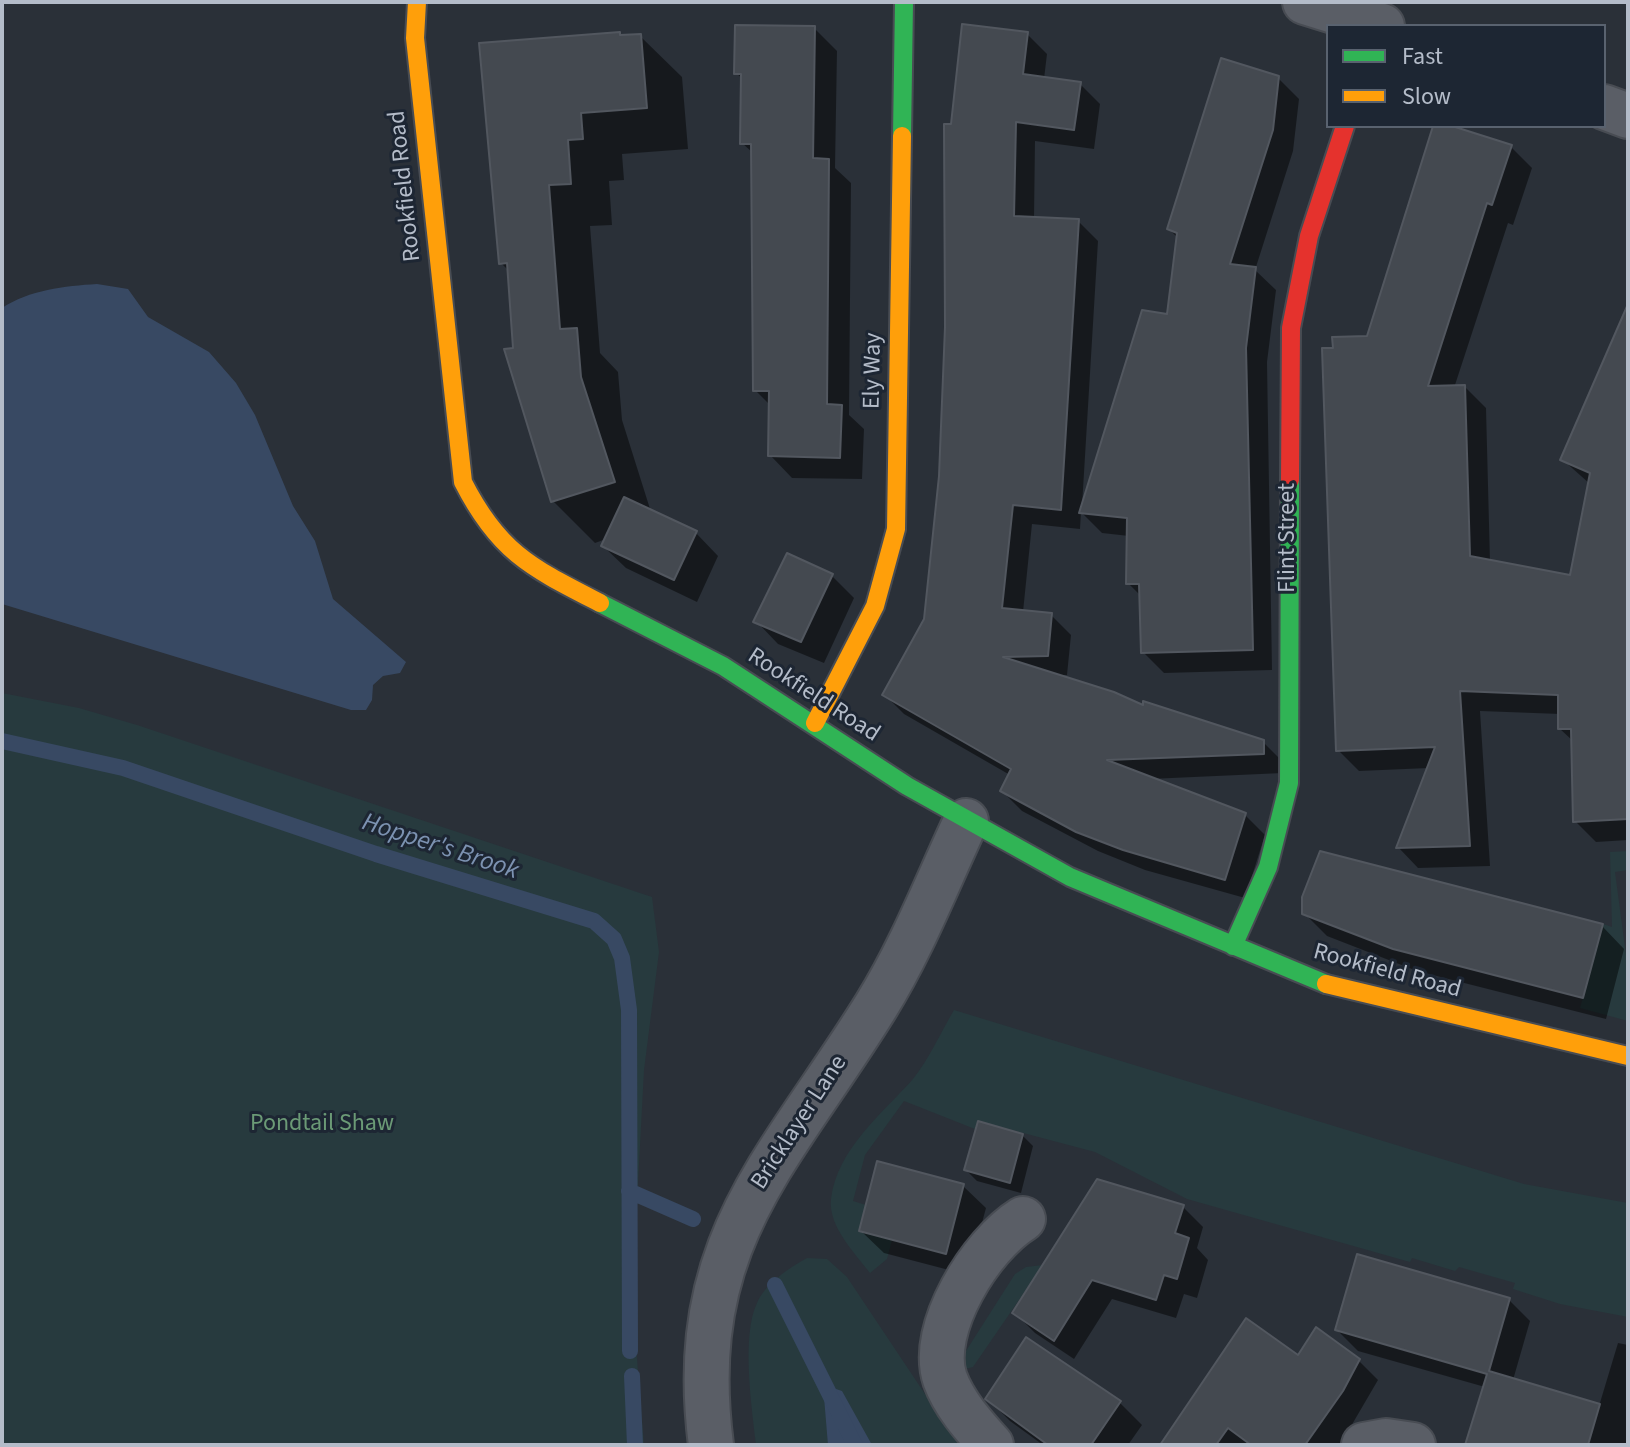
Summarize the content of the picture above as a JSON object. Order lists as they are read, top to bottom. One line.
{"streets":{"street":["Rookfield Road","Ely Way","Flint Street","Bricklayer Lane"]},"crossings":[["Rookfield Road","Ely Way"],["Rookfield Road","Flint Street"],["Rookfield Road","Bricklayer Lane"]],"water":["Hopper's Brook"],"parks":["Pondtail Shaw"],"legend":["Fast","Slow"]}
